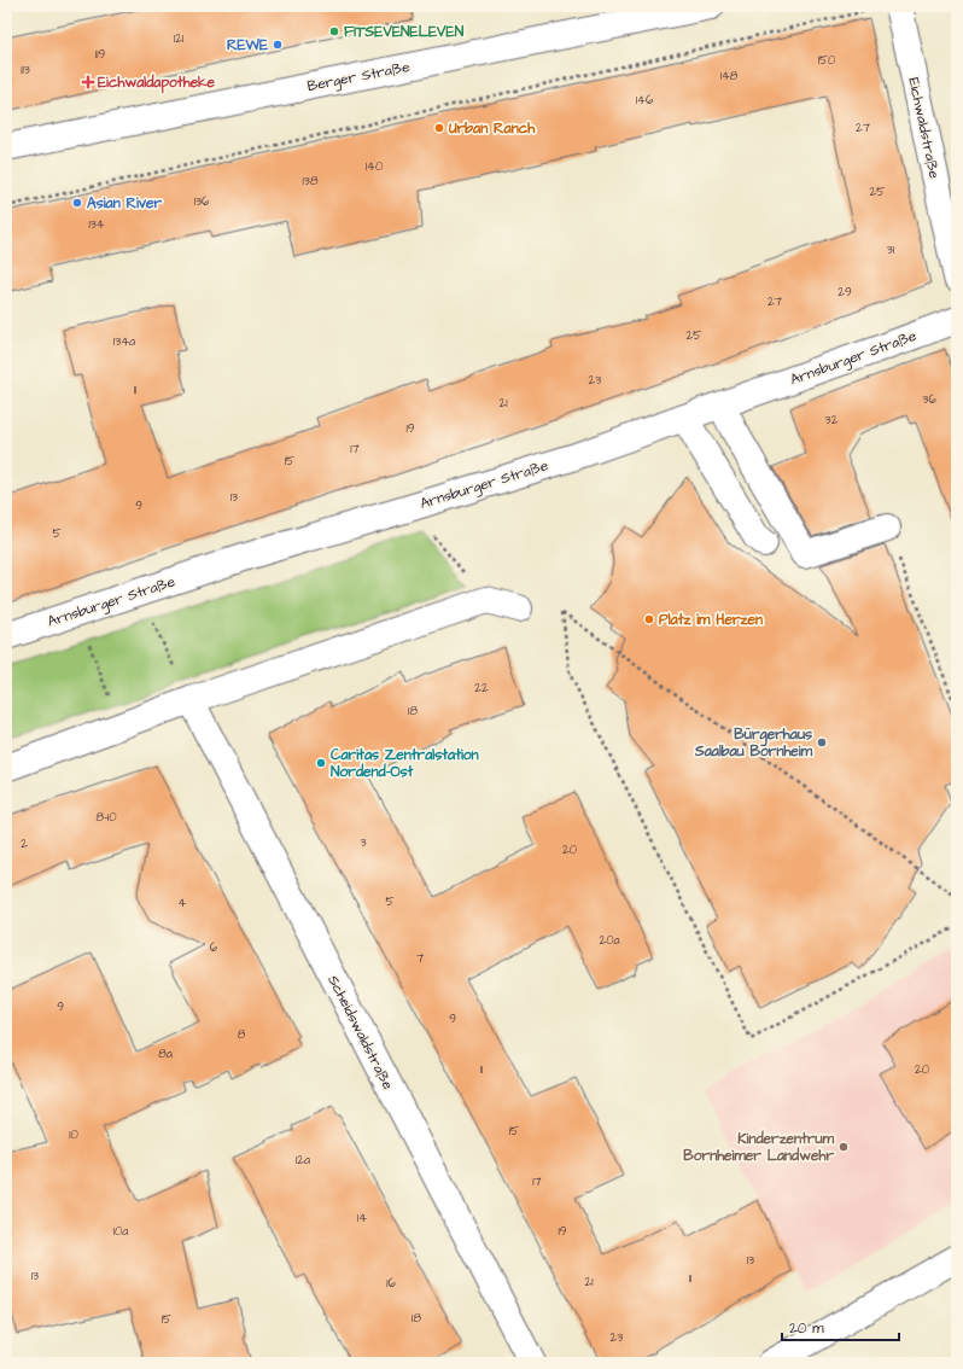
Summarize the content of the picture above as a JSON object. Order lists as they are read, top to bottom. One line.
{"streets":{"street":["Berger Straße","Eichwaldstraße","Arnsburger Straße","Scheidswaldstraße"]},"places":{"other":["FITSEVENELEVEN","REWE","Urban Ranch","Asian River","Platz im Herzen","Bürgerhaus Saalbau Bornheim","Caritas Zentralstation Nordend-Ost","Kinderzentrum Bornheimer Landwehr"],"health":["Eichwaldapotheke"]},"house_numbers":["121","119","150","113","148","146","27","140","138","25","136","134","31","29","27","25","134a","23","11","36","21","32","19","17","15","13","9","5","22","18","8-10","3","2","20","5","4","20a","6","7","9","9","8","8a","11","20","15","10","12a","17","14","10a","19","13","13","11","21","16","18","15","23"],"scale_bar":"20 m"}
